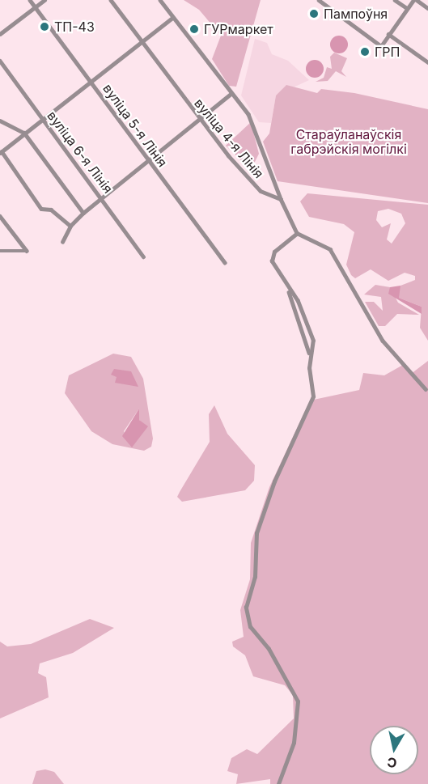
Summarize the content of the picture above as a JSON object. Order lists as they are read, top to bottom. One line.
{"streets":{"street":["вуліца 5-я Лінія","вуліца 4-я Лінія","вуліца 6-я Лінія"]},"parks":["Стараўланаўскія габрэйскія могілкі"],"places":["Пампоўня","ТП-43","ГУРмаркет","ГРП"],"north":"bottom"}
